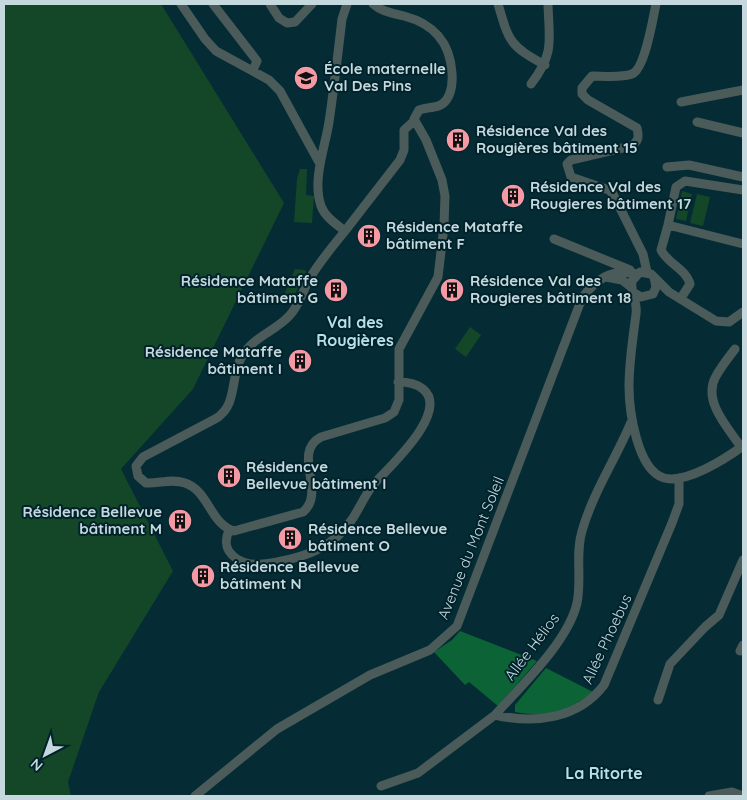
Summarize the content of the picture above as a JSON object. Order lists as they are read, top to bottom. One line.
{"streets":{"street":["Avenue du Mont Soleil","Allée Phoebus","Allée Hélios"]},"crossings":[["Allée Phoebus","Allée Hélios"]],"districts":["Val des Rougières","La Ritorte"],"places":{"school or university":["École maternelle Val Des Pins"],"building":["Résidence Val des Rougières bâtiment 15","Résidence Val des Rougieres bâtiment 17","Résidence Mataffe bâtiment F","Résidence Mataffe bâtiment G","Résidence Val des Rougieres bâtiment 18","Résidence Mataffe bâtiment I","Résidencve Bellevue bâtiment I","Résidence Bellevue bâtiment M","Résidence Bellevue bâtiment O","Résidence Bellevue bâtiment N"]},"north":"bottom left"}
